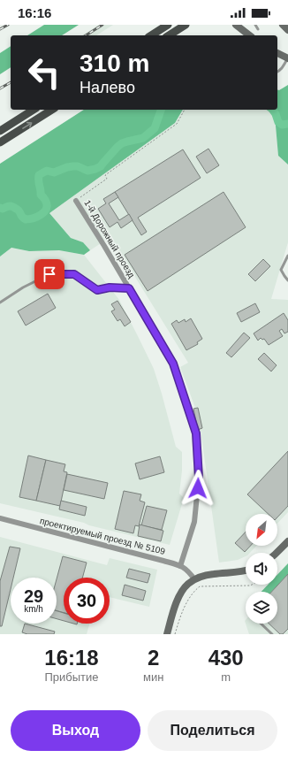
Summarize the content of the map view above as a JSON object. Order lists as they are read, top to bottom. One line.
{"streets":{"street":["1-й Дорожный проезд","проектируемый проезд № 5109"]},"crossings":[["1-й Дорожный проезд","проектируемый проезд № 5109"]],"north":"bottom left","page":{"status":"16:16","turn":["310 m","Налево"],"speed":"29 km/h","limit":"30","eta":["16:18","Прибытие","2","мин","430","m"],"buttons":["Выход","Поделиться"]}}
